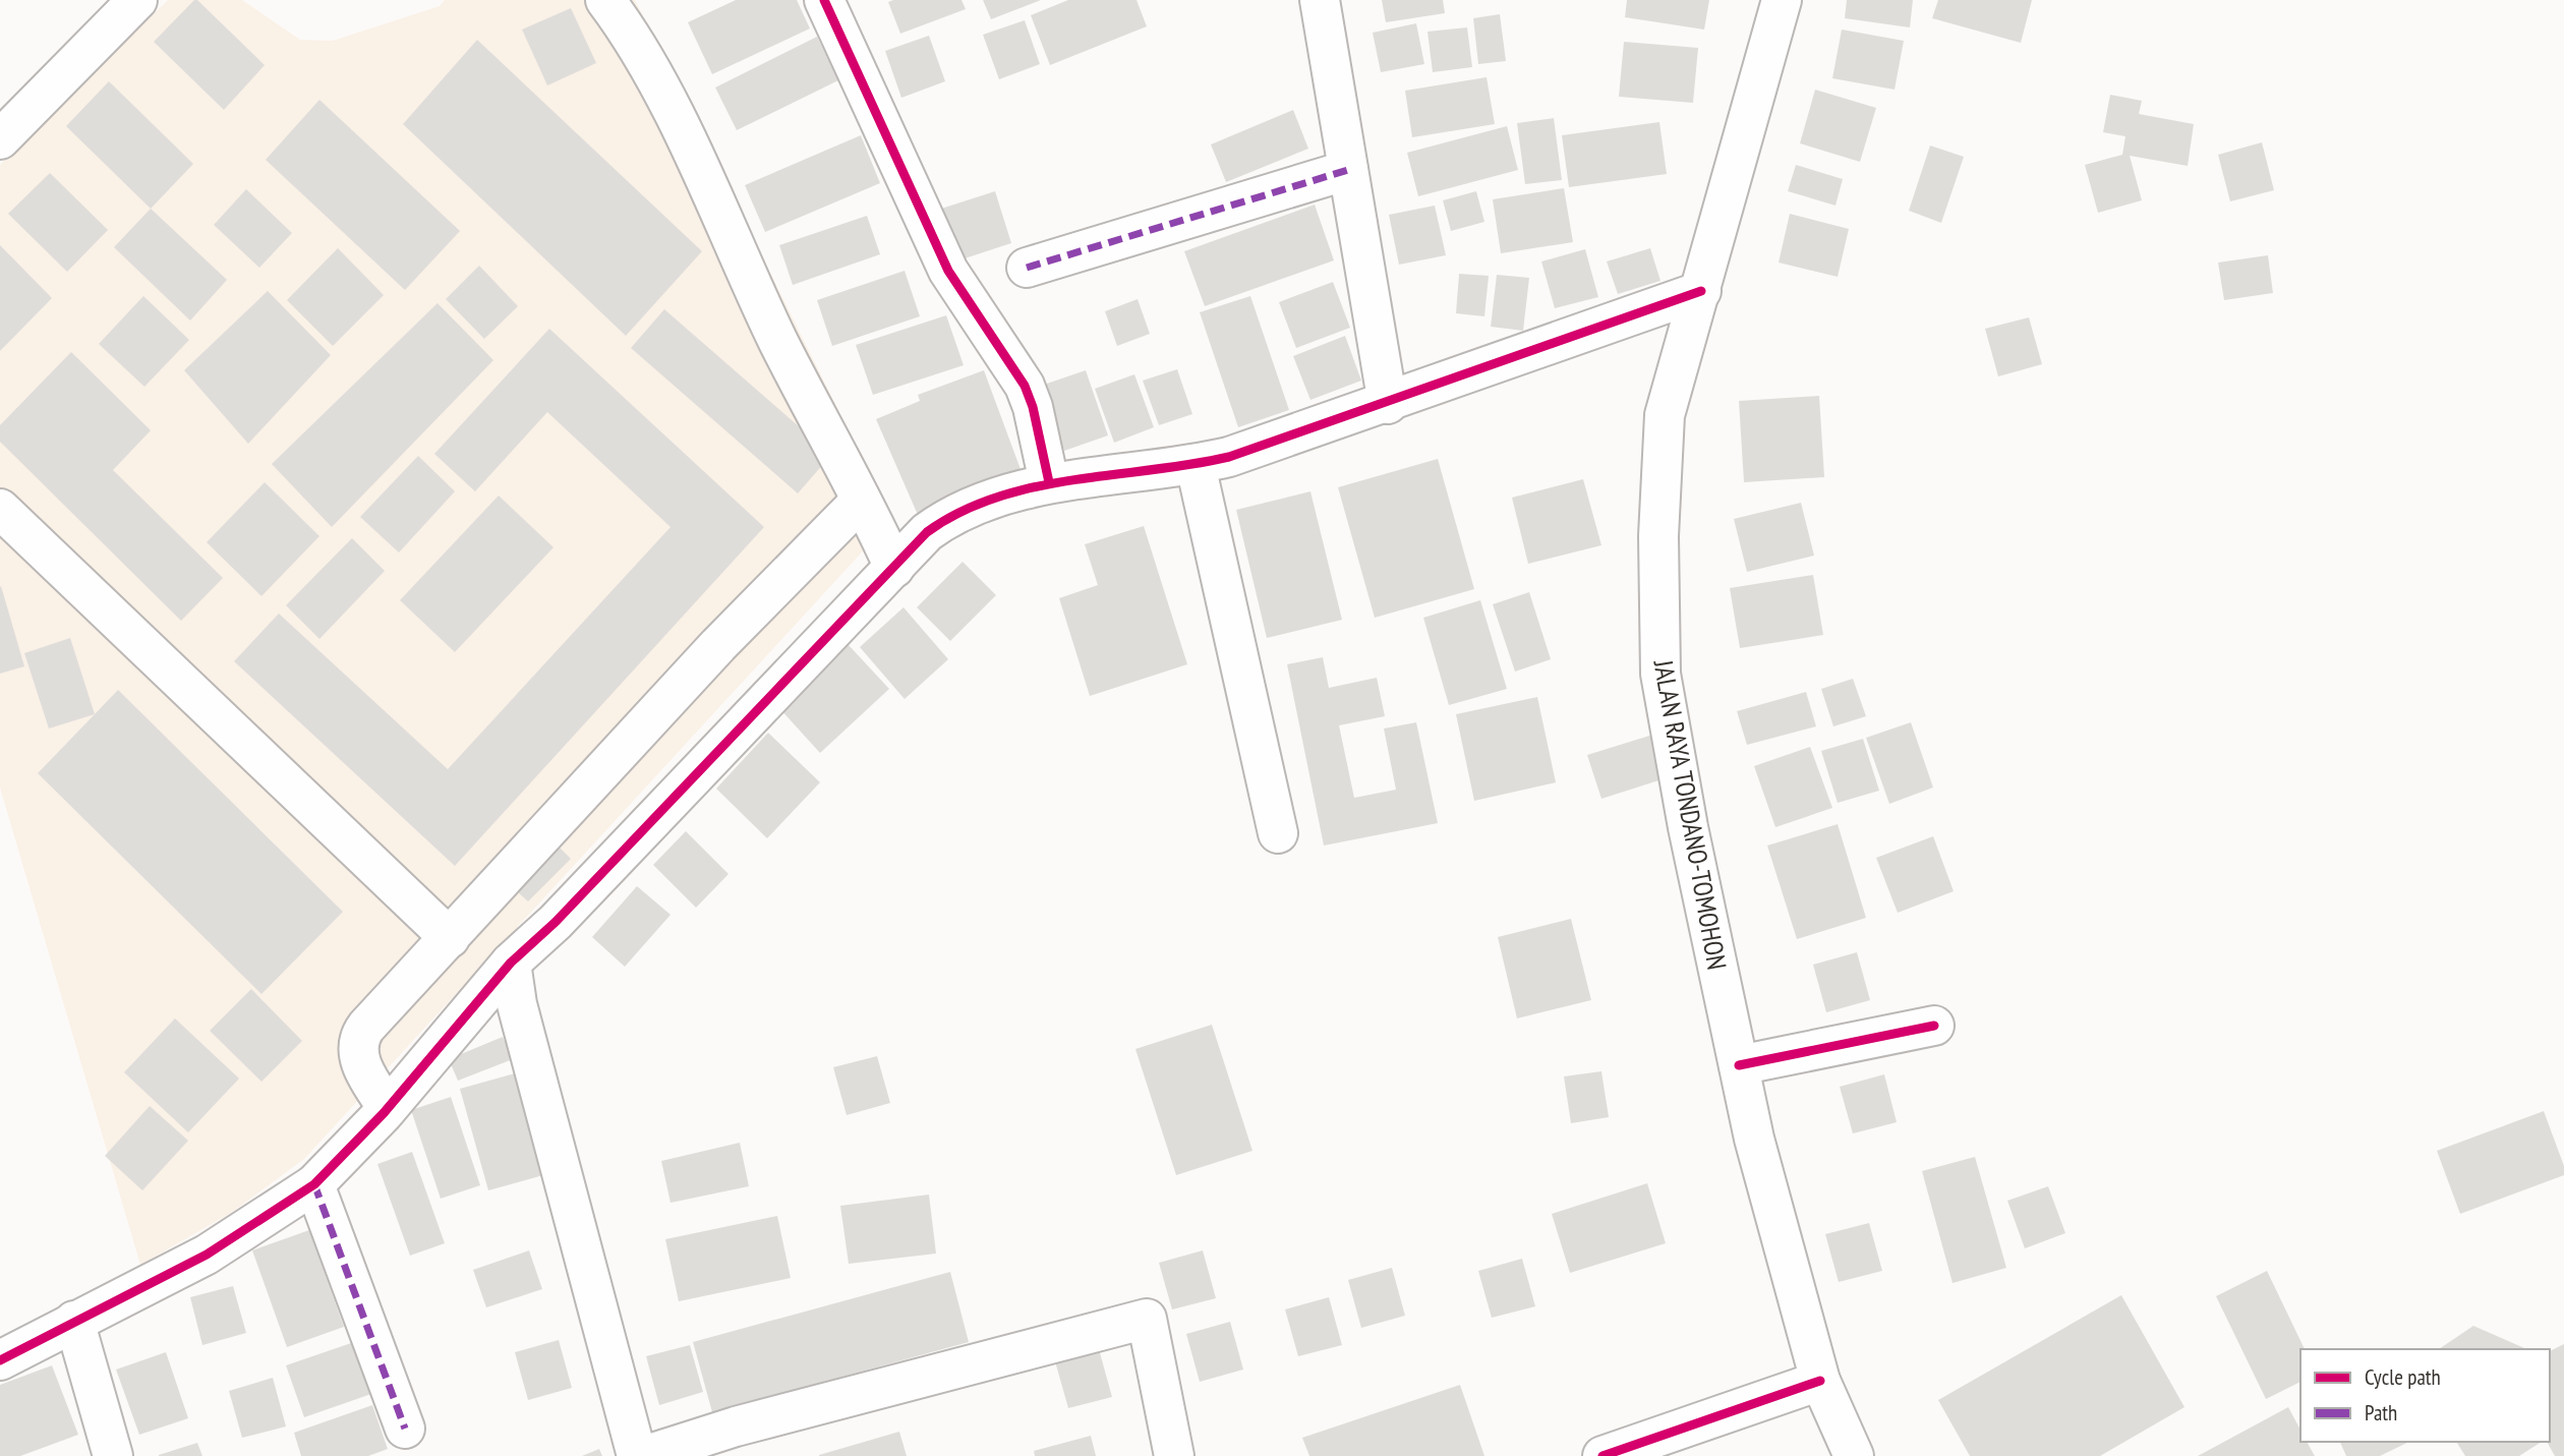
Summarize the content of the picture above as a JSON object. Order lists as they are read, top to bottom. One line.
{"streets":{"main road":["JALAN RAYA TONDANO-TOMOHON"]},"legend":["Cycle path","Path"]}
